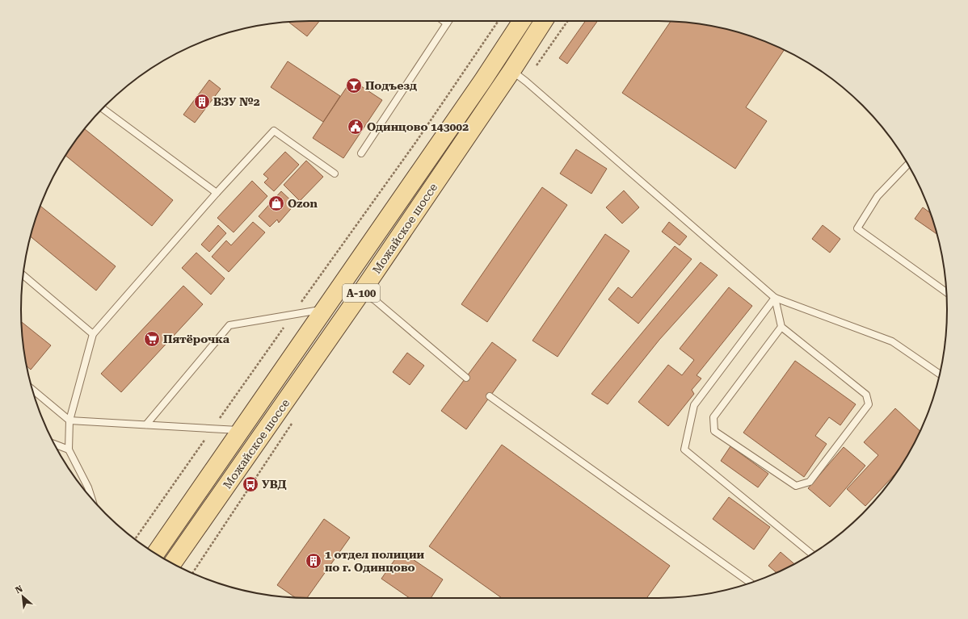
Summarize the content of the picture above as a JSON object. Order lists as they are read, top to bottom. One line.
{"streets":{"main road":["Можайское шоссе","А-100"]},"places":{"bar":["Подъезд"],"building":["ВЗУ №2","1 отдел полиции по г. Одинцово"],"public building":["Одинцово 143002"],"shop":["Ozon"],"supermarket":["Пятёрочка"],"bus stop":["УВД"]},"north":"top left"}
